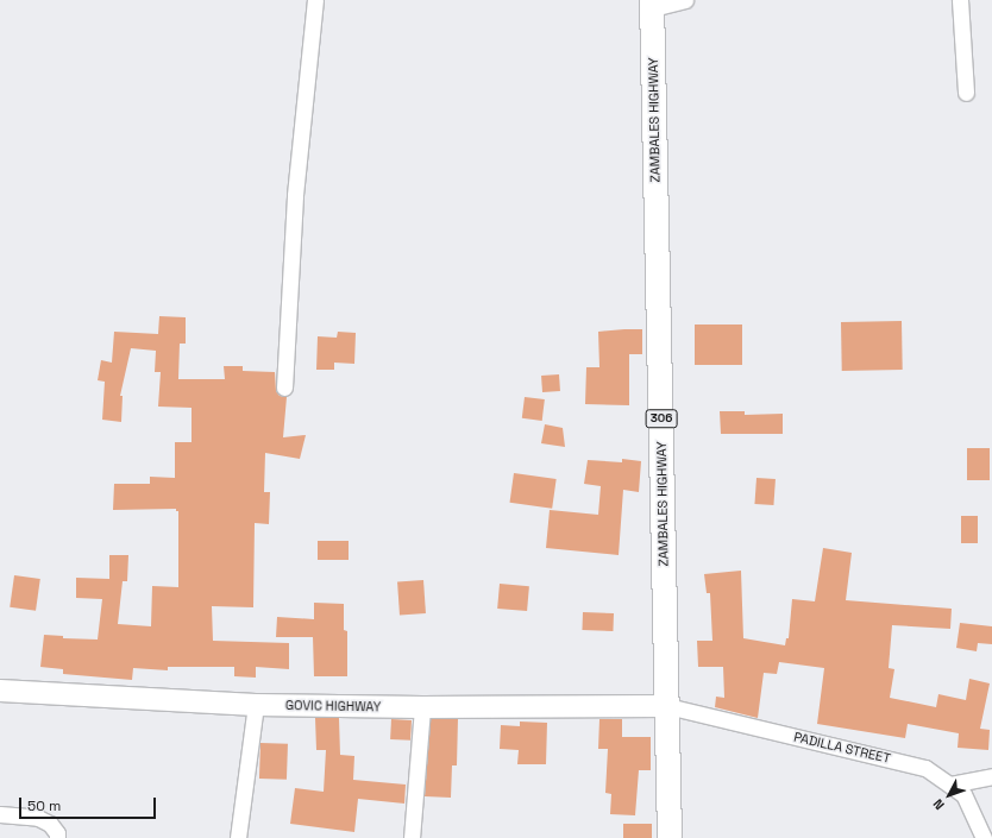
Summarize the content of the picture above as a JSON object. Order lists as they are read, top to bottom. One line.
{"streets":{"main road":["ZAMBALES HIGHWAY","306","GOVIC HIGHWAY"],"street":["PADILLA STREET"]},"crossings":[["ZAMBALES HIGHWAY","GOVIC HIGHWAY"],["ZAMBALES HIGHWAY","PADILLA STREET"],["GOVIC HIGHWAY","PADILLA STREET"]],"scale_bar":"50 m","north":"bottom left"}
